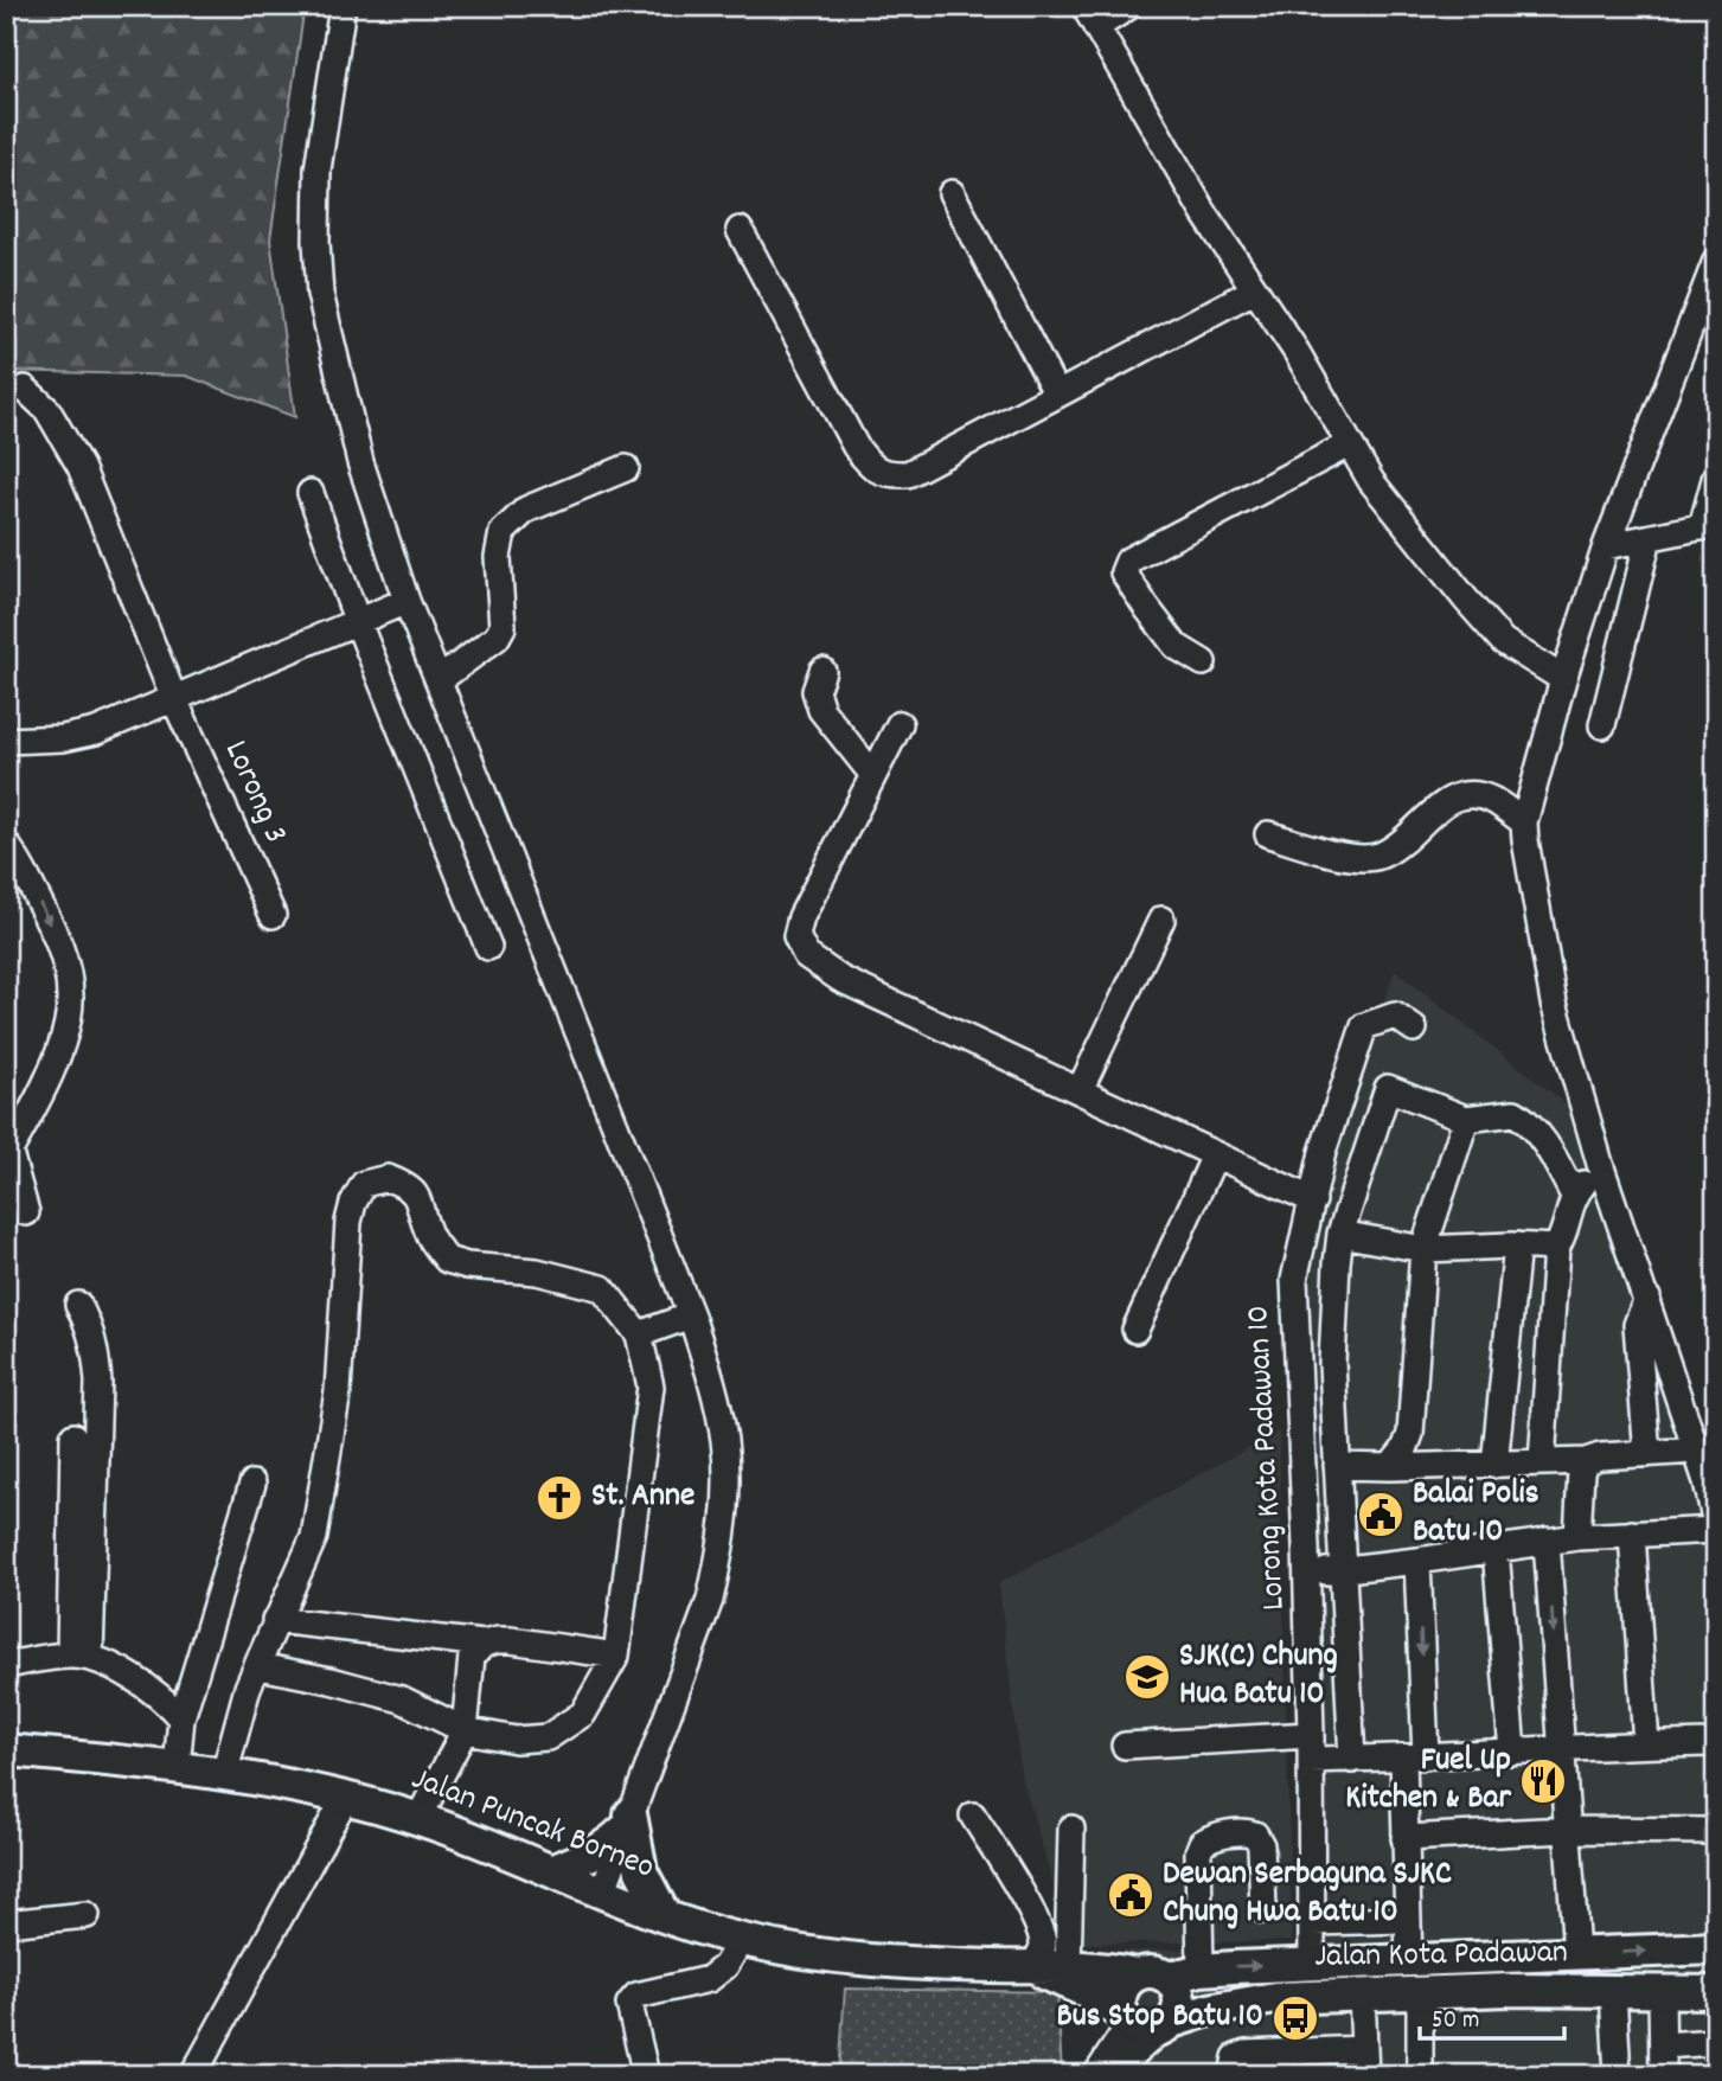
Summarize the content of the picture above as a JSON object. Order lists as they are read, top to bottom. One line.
{"streets":{"main road":["Jalan Puncak Borneo","Jalan Kota Padawan"],"street":["Lorong 3","Lorong Kota Padawan 10"]},"crossings":[["Lorong Kota Padawan 10","Jalan Kota Padawan"],["Jalan Puncak Borneo","Jalan Kota Padawan"]],"places":{"church":["St. Anne"],"public building":["Balai Polis Batu 10","Dewan Serbaguna SJKC Chung Hwa Batu 10"],"school or university":["SJK(C) Chung Hua Batu 10"],"restaurant":["Fuel Up Kitchen & Bar"],"bus stop":["Bus Stop Batu 10"]},"scale_bar":"50 m"}
